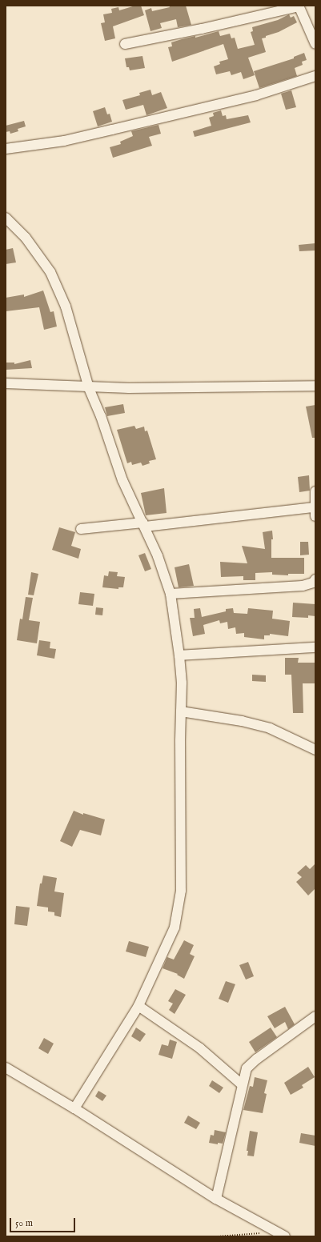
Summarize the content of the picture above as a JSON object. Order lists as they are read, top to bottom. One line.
{"scale_bar":"50 m"}
